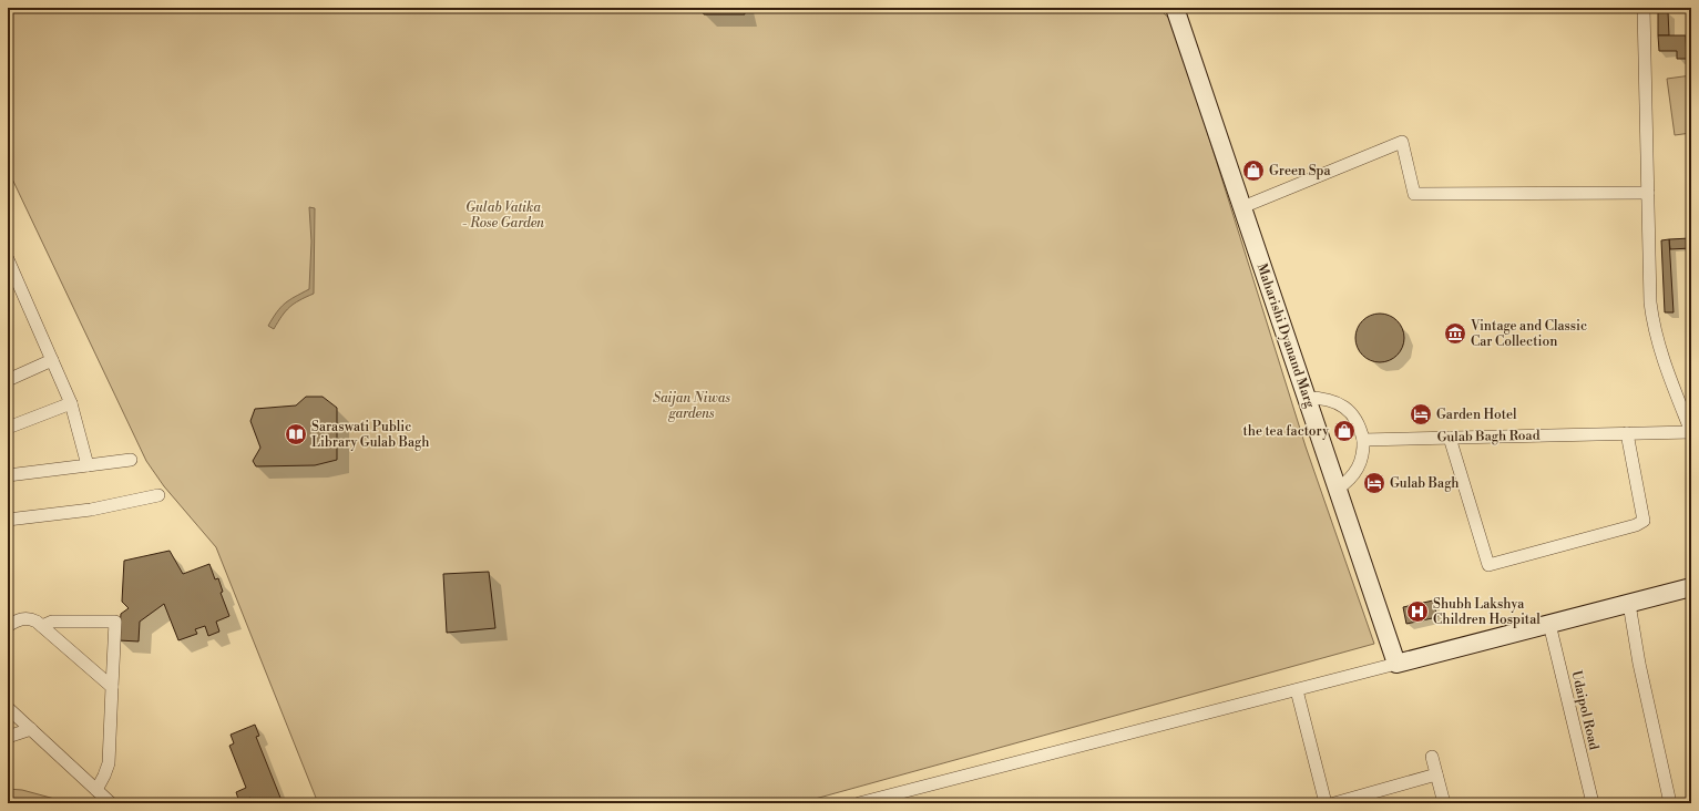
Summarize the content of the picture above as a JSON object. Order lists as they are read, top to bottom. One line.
{"streets":{"main road":["Maharishi Dyanand Marg"],"street":["Gulab Bagh Road","Udaipol Road"]},"parks":["Gulab Vatika - Rose Garden","Saijan Niwas gardens"],"places":{"shop":["Green Spa","the tea factory"],"museum":["Vintage and Classic Car Collection"],"hotel":["Garden Hotel","Gulab Bagh"],"library":["Saraswati Public Library Gulab Bagh"],"hospital":["Shubh Lakshya Children Hospital"]}}
